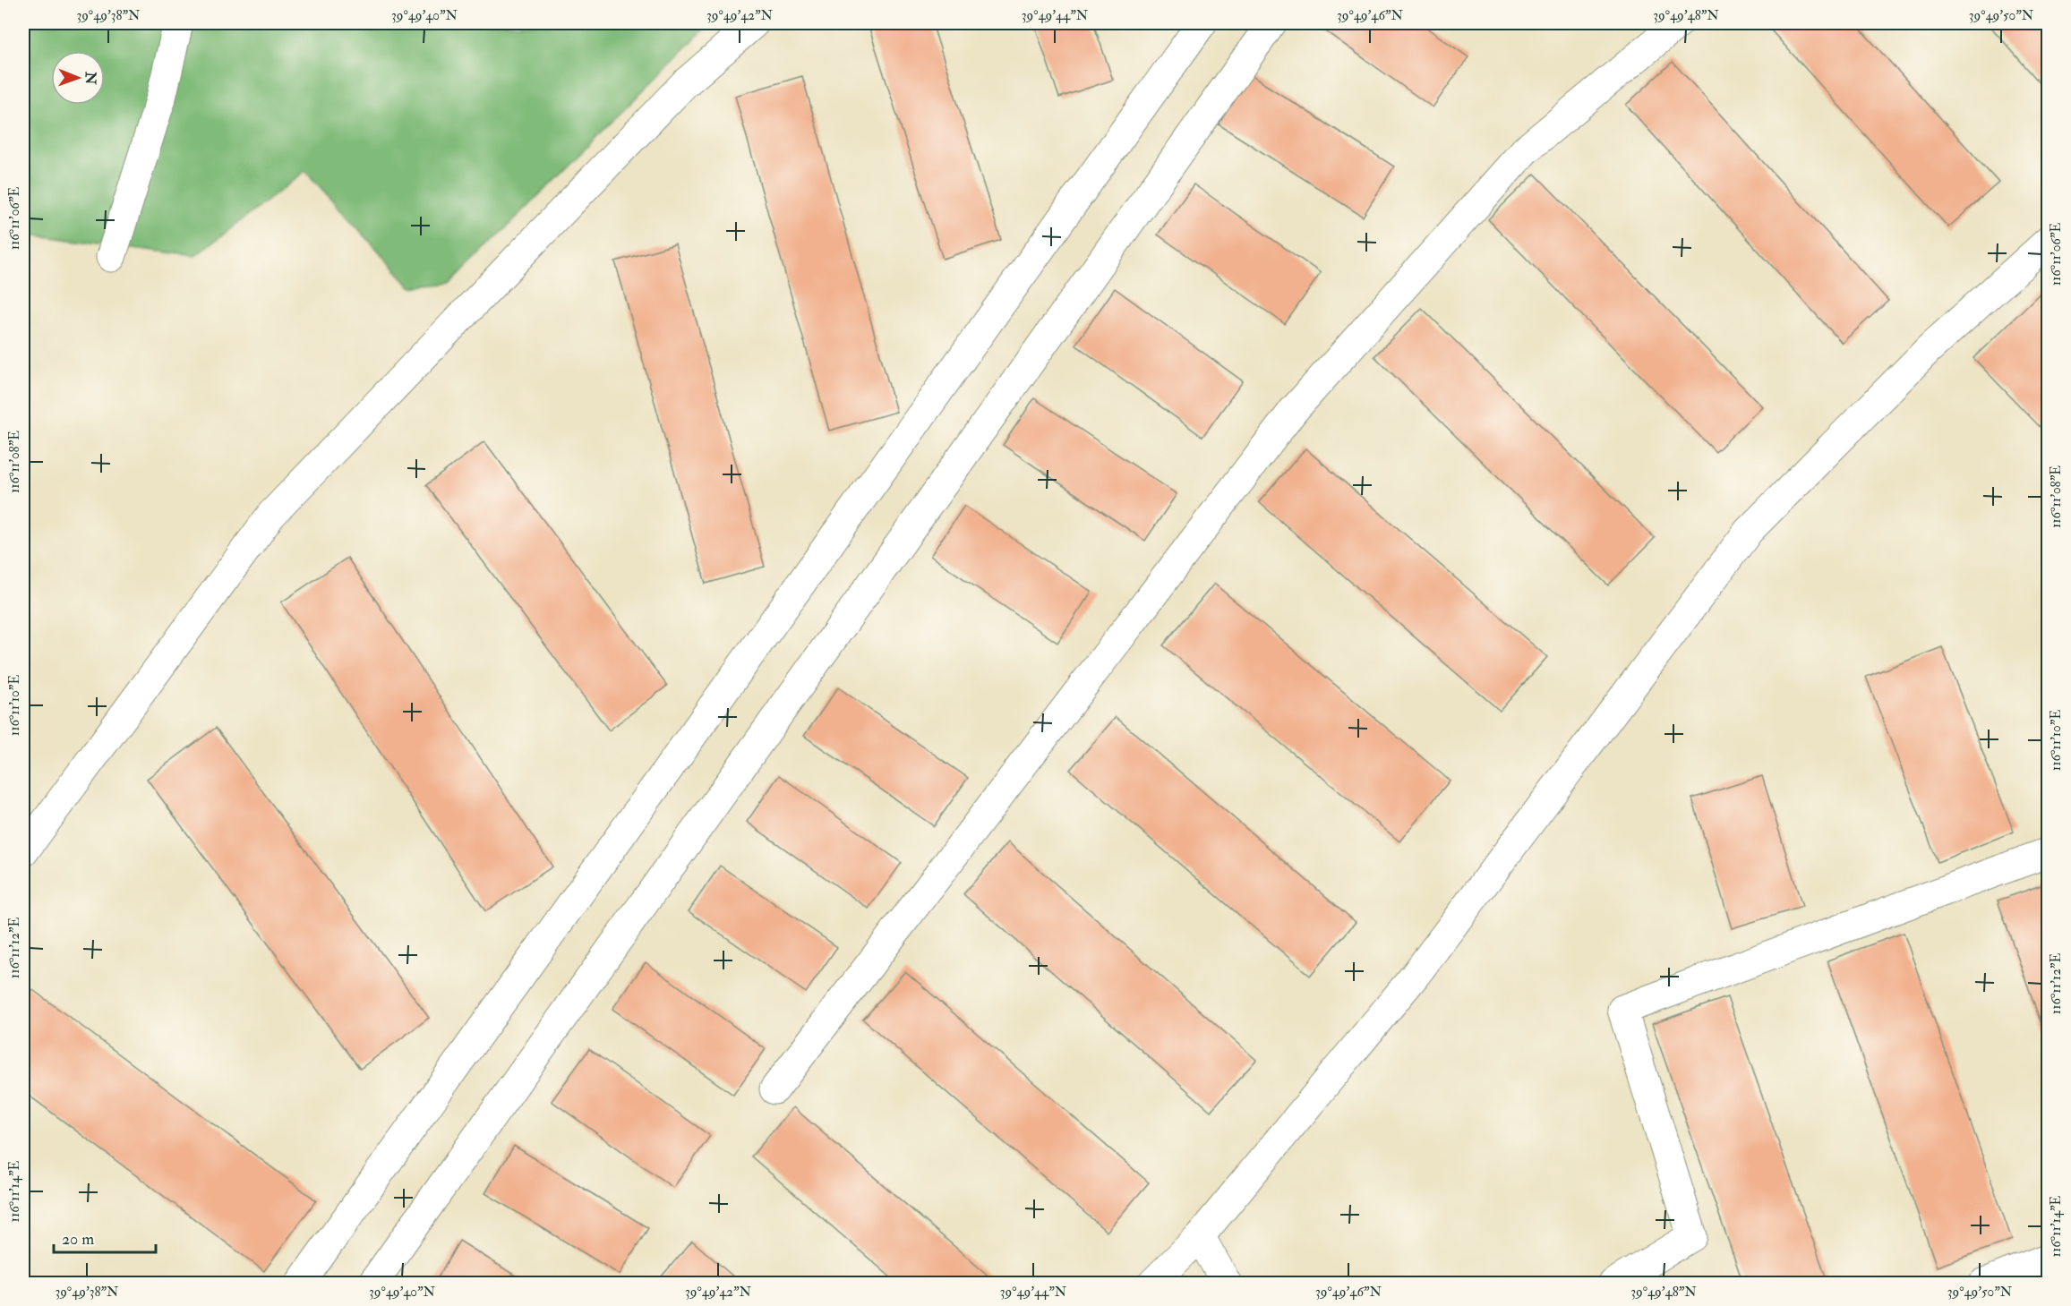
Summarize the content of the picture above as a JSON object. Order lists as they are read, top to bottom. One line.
{"scale_bar":"20 m","north":"right","coordinates":["39°49'38\"N","39°49'40\"N","39°49'42\"N","39°49'44\"N","39°49'46\"N","39°49'48\"N","39°49'50\"N","116°11'06\"E","116°11'08\"E","116°11'10\"E","116°11'12\"E","116°11'14\"E"]}
